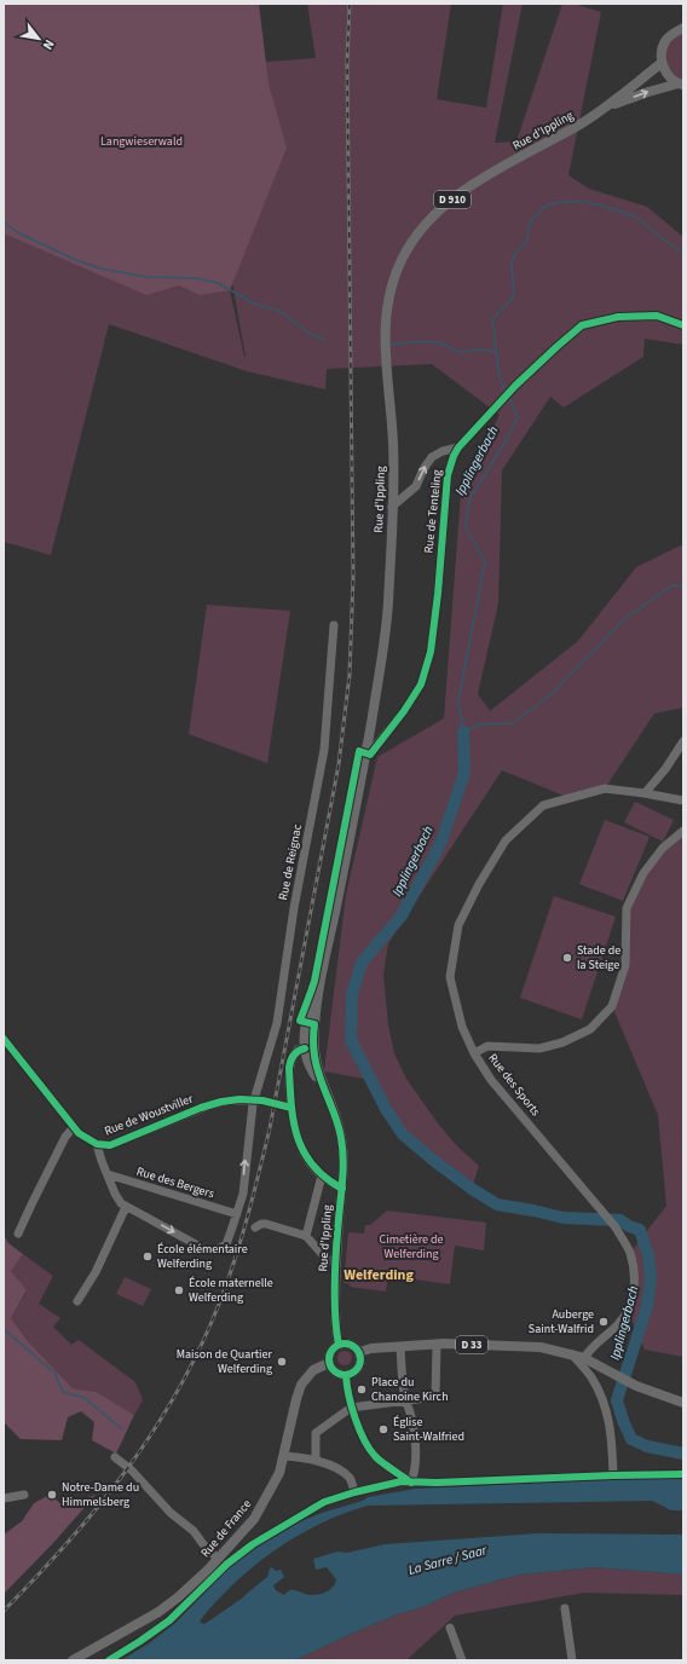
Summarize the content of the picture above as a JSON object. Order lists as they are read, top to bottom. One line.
{"streets":{"main road":["Rue d'Ippling","D 910","D 33","Rue de France"],"street":["Rue de Tenteling","Rue de Reignac","Rue des Sports","Rue de Woustviller","Rue des Bergers"]},"crossings":[["Rue d'Ippling","Rue de Tenteling"],["Rue d'Ippling","D 33"],["Rue d'Ippling","Rue de France"],["Rue de Reignac","Rue de Woustviller"],["Rue de Reignac","Rue des Bergers"],["Rue des Sports","D 33"],["D 33","Rue de France"]],"districts":["Welferding"],"water":["Ipplingerbach","La Sarre / Saar"],"parks":["Langwieserwald","Cimetière de Welferding"],"places":["Stade de la Steige","École élémentaire Welferding","École maternelle Welferding","Auberge Saint-Walfrid","Maison de Quartier Welferding","Place du Chanoine Kirch","Église Saint-Walfried","Notre-Dame du Himmelsberg"],"north":"bottom right"}
